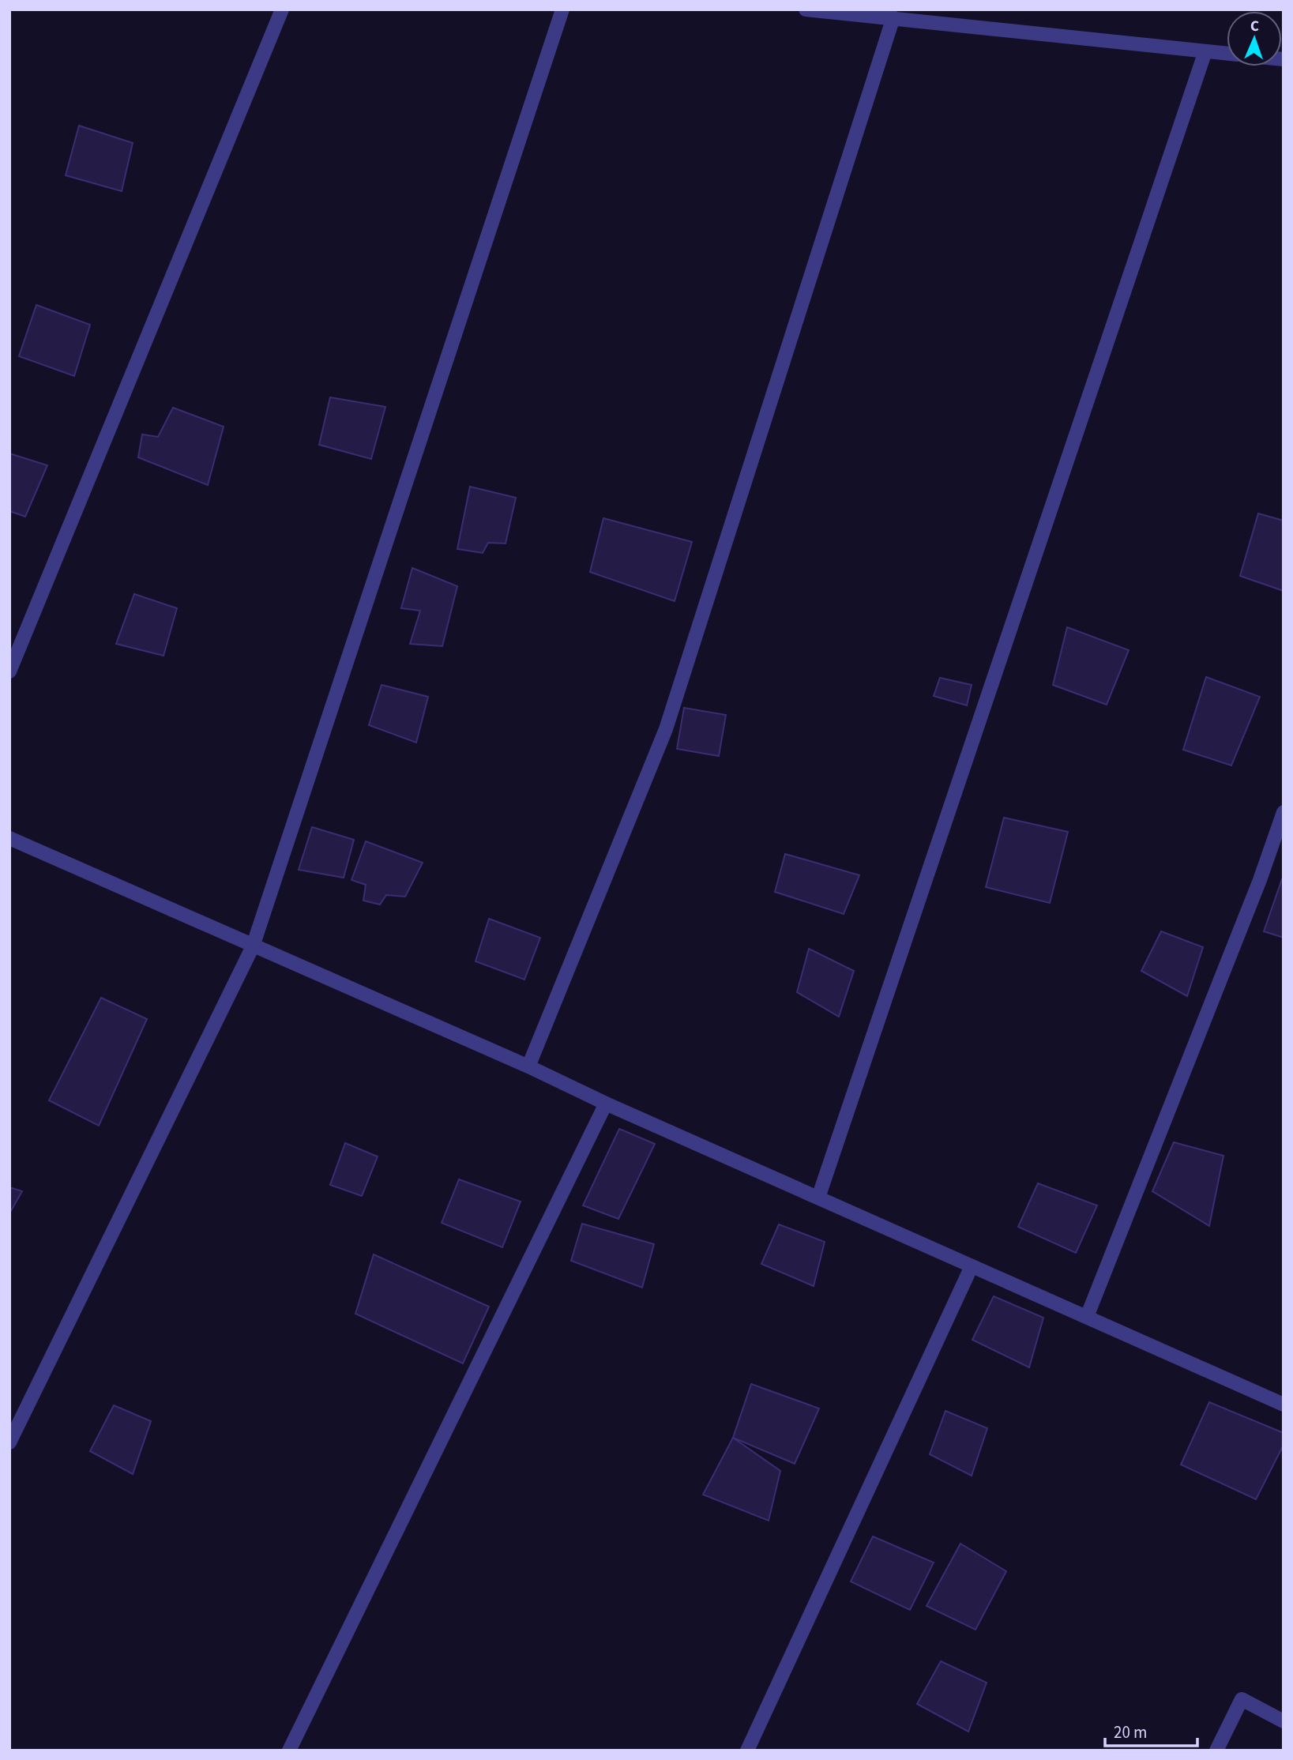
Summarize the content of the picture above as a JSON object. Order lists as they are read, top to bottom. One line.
{"scale_bar":"20 m","north":"top"}
